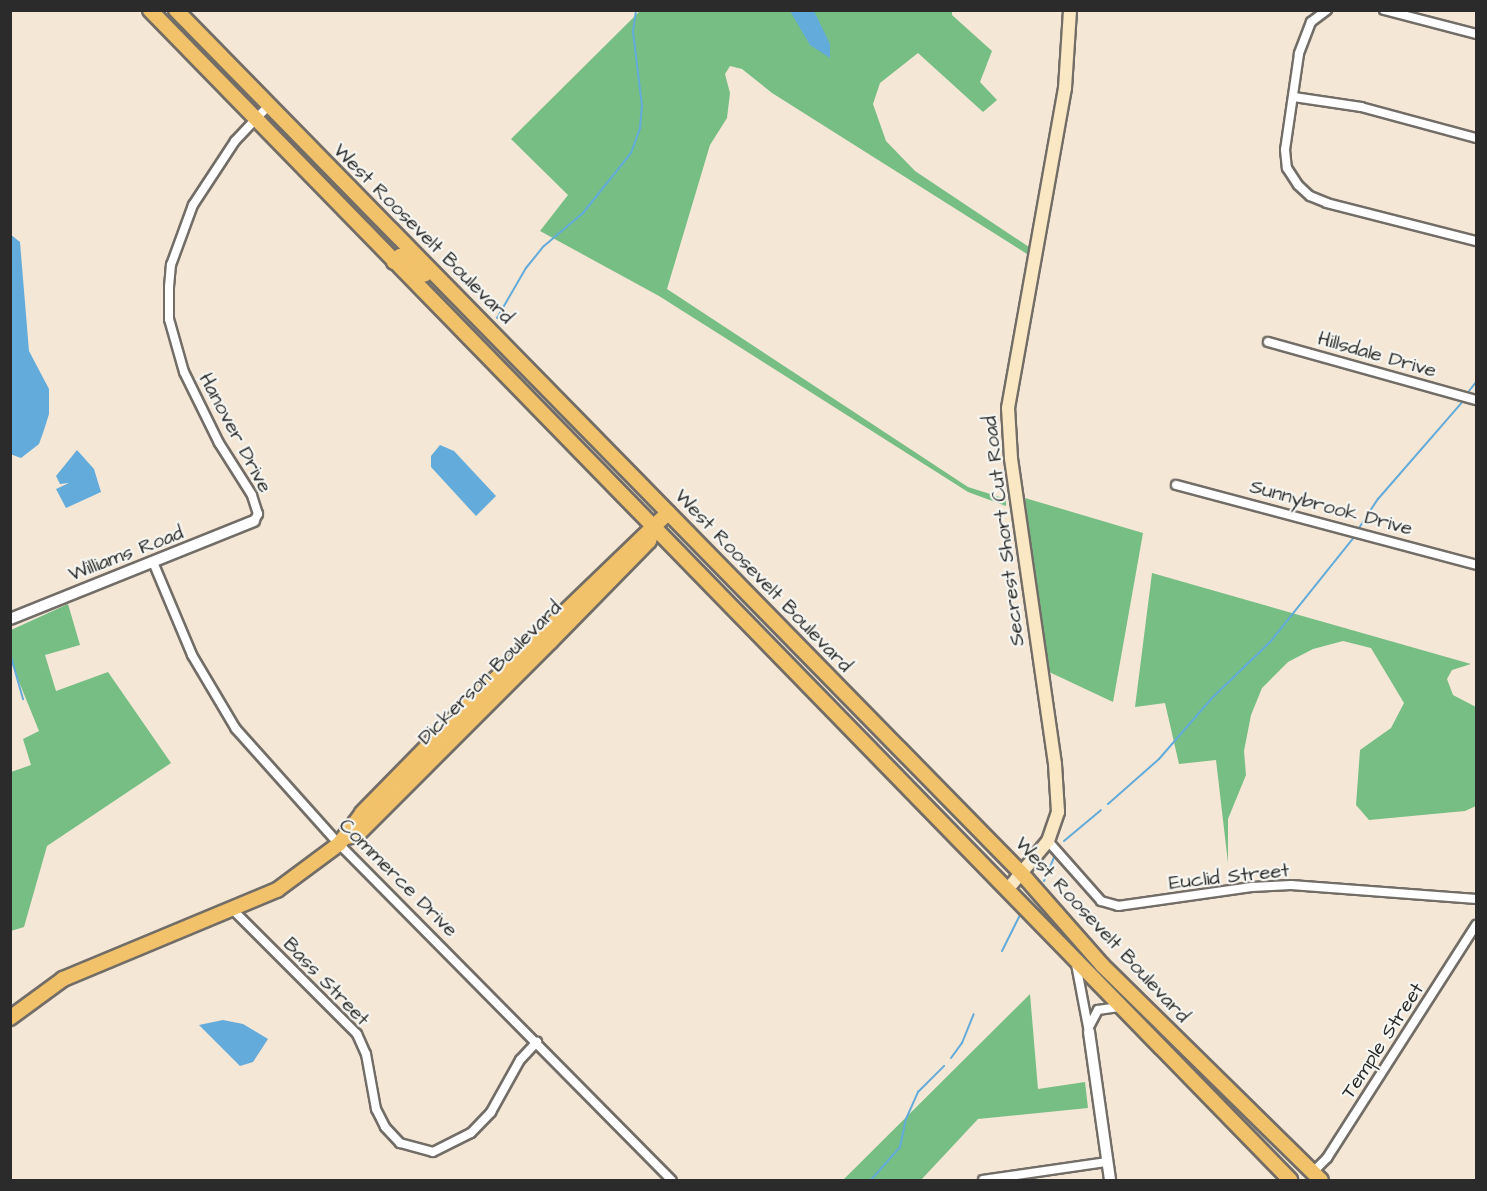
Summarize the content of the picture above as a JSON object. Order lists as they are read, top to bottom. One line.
{"streets":{"main road":["West Roosevelt Boulevard","Secrest Short Cut Road","Dickerson Boulevard"],"street":["Hillsdale Drive","Hanover Drive","Sunnybrook Drive","Williams Road","Euclid Street","Commerce Drive","Bass Street","Temple Street"]},"crossings":[["West Roosevelt Boulevard","Hanover Drive"],["West Roosevelt Boulevard","Secrest Short Cut Road"],["West Roosevelt Boulevard","Dickerson Boulevard"],["West Roosevelt Boulevard","Temple Street"],["Hanover Drive","Williams Road"],["Secrest Short Cut Road","Euclid Street"],["Williams Road","Commerce Drive"],["Dickerson Boulevard","Commerce Drive"],["Dickerson Boulevard","Bass Street"],["Commerce Drive","Bass Street"]]}
